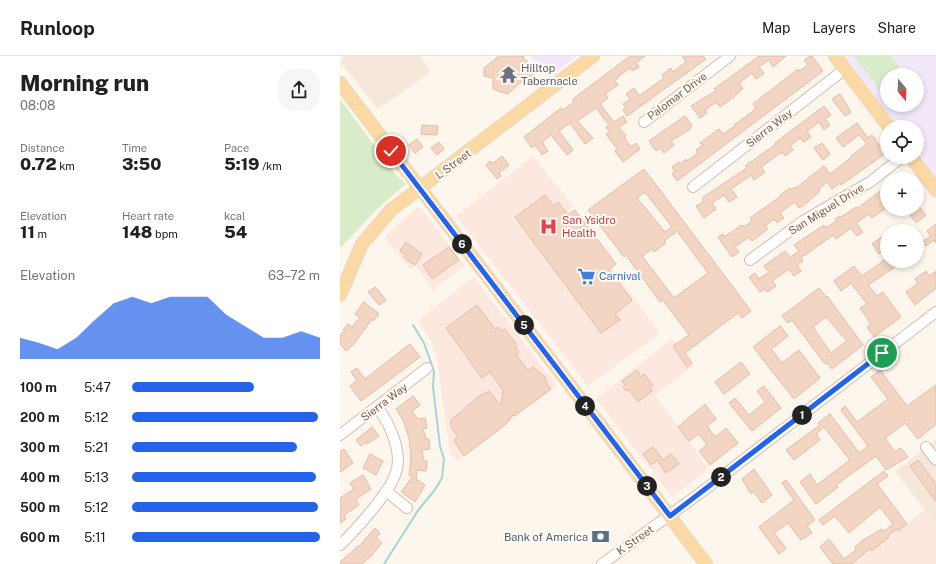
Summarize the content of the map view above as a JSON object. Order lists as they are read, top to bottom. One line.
{"streets":{"main road":["L Street"],"street":["Palomar Drive","Sierra Way","San Miguel Drive","K Street"]},"places":{"temple":["Hilltop Tabernacle"],"hospital":["San Ysidro Health"],"supermarket":["Carnival"],"bank":["Bank of America"]},"north":"bottom","page":{"header":"Runloop","nav":["Map","Layers","Share"],"heading":["Morning run","08:08"],"map_buttons":["+","−"],"stats":[["Distance","0.72 km"],["Time","3:50"],["Pace","5:19 /km"],["Elevation","11 m"],["Heart rate","148 bpm"],["kcal","54"]],"pins":["6","5","4","1","2","3"],"chart":["Elevation","63–72 m"],"list":[{"name":"100 m","note":"5:47"},{"name":"200 m","note":"5:12"},{"name":"300 m","note":"5:21"},{"name":"400 m","note":"5:13"},{"name":"500 m","note":"5:12"},{"name":"600 m","note":"5:11"}]}}
